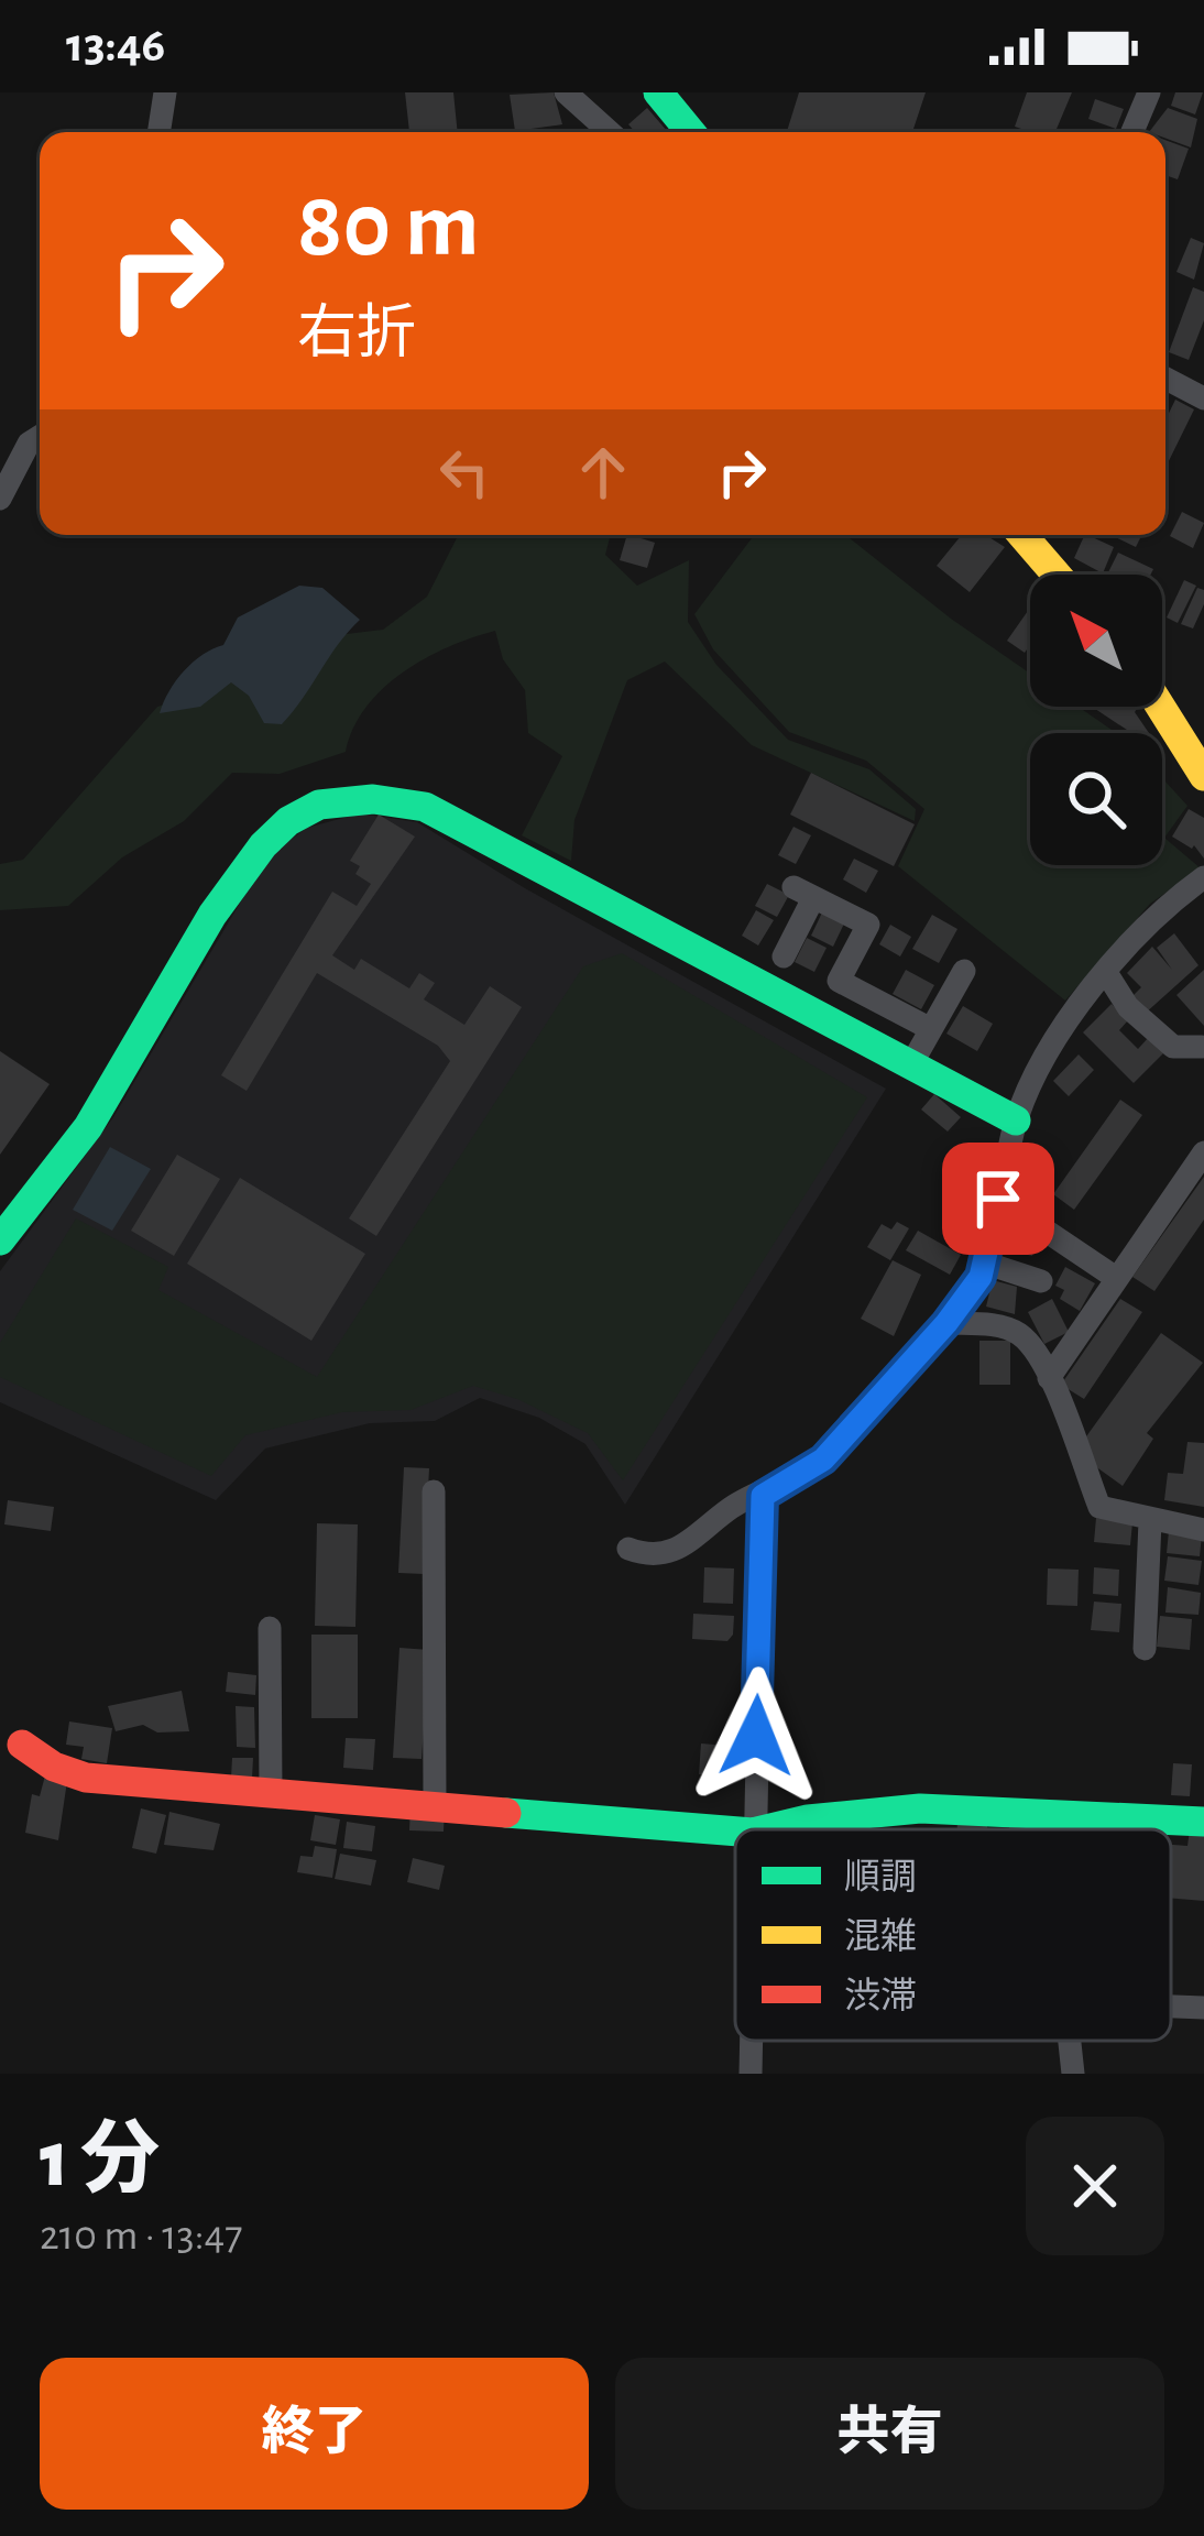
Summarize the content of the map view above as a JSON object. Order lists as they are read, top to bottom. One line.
{"legend":["順調","混雑","渋滞"],"north":"top left","page":{"status":"13:46","turn":["80 m","右折"],"heading":["1 分","210 m · 13:47"],"buttons":["終了","共有"]}}
